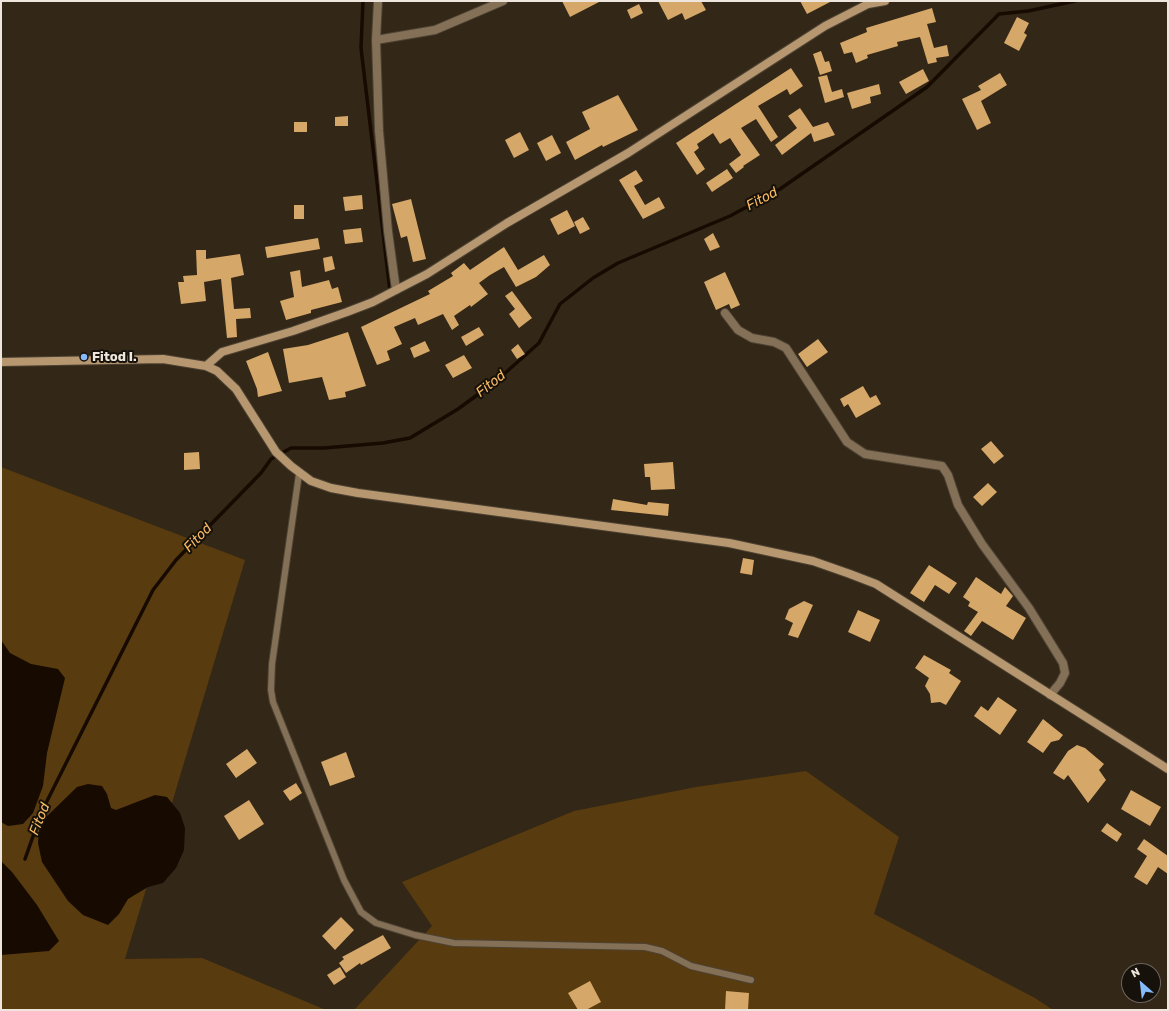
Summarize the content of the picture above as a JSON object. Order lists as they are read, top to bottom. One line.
{"water":["Fitod"],"places":["Fitod I."],"north":"top left"}
